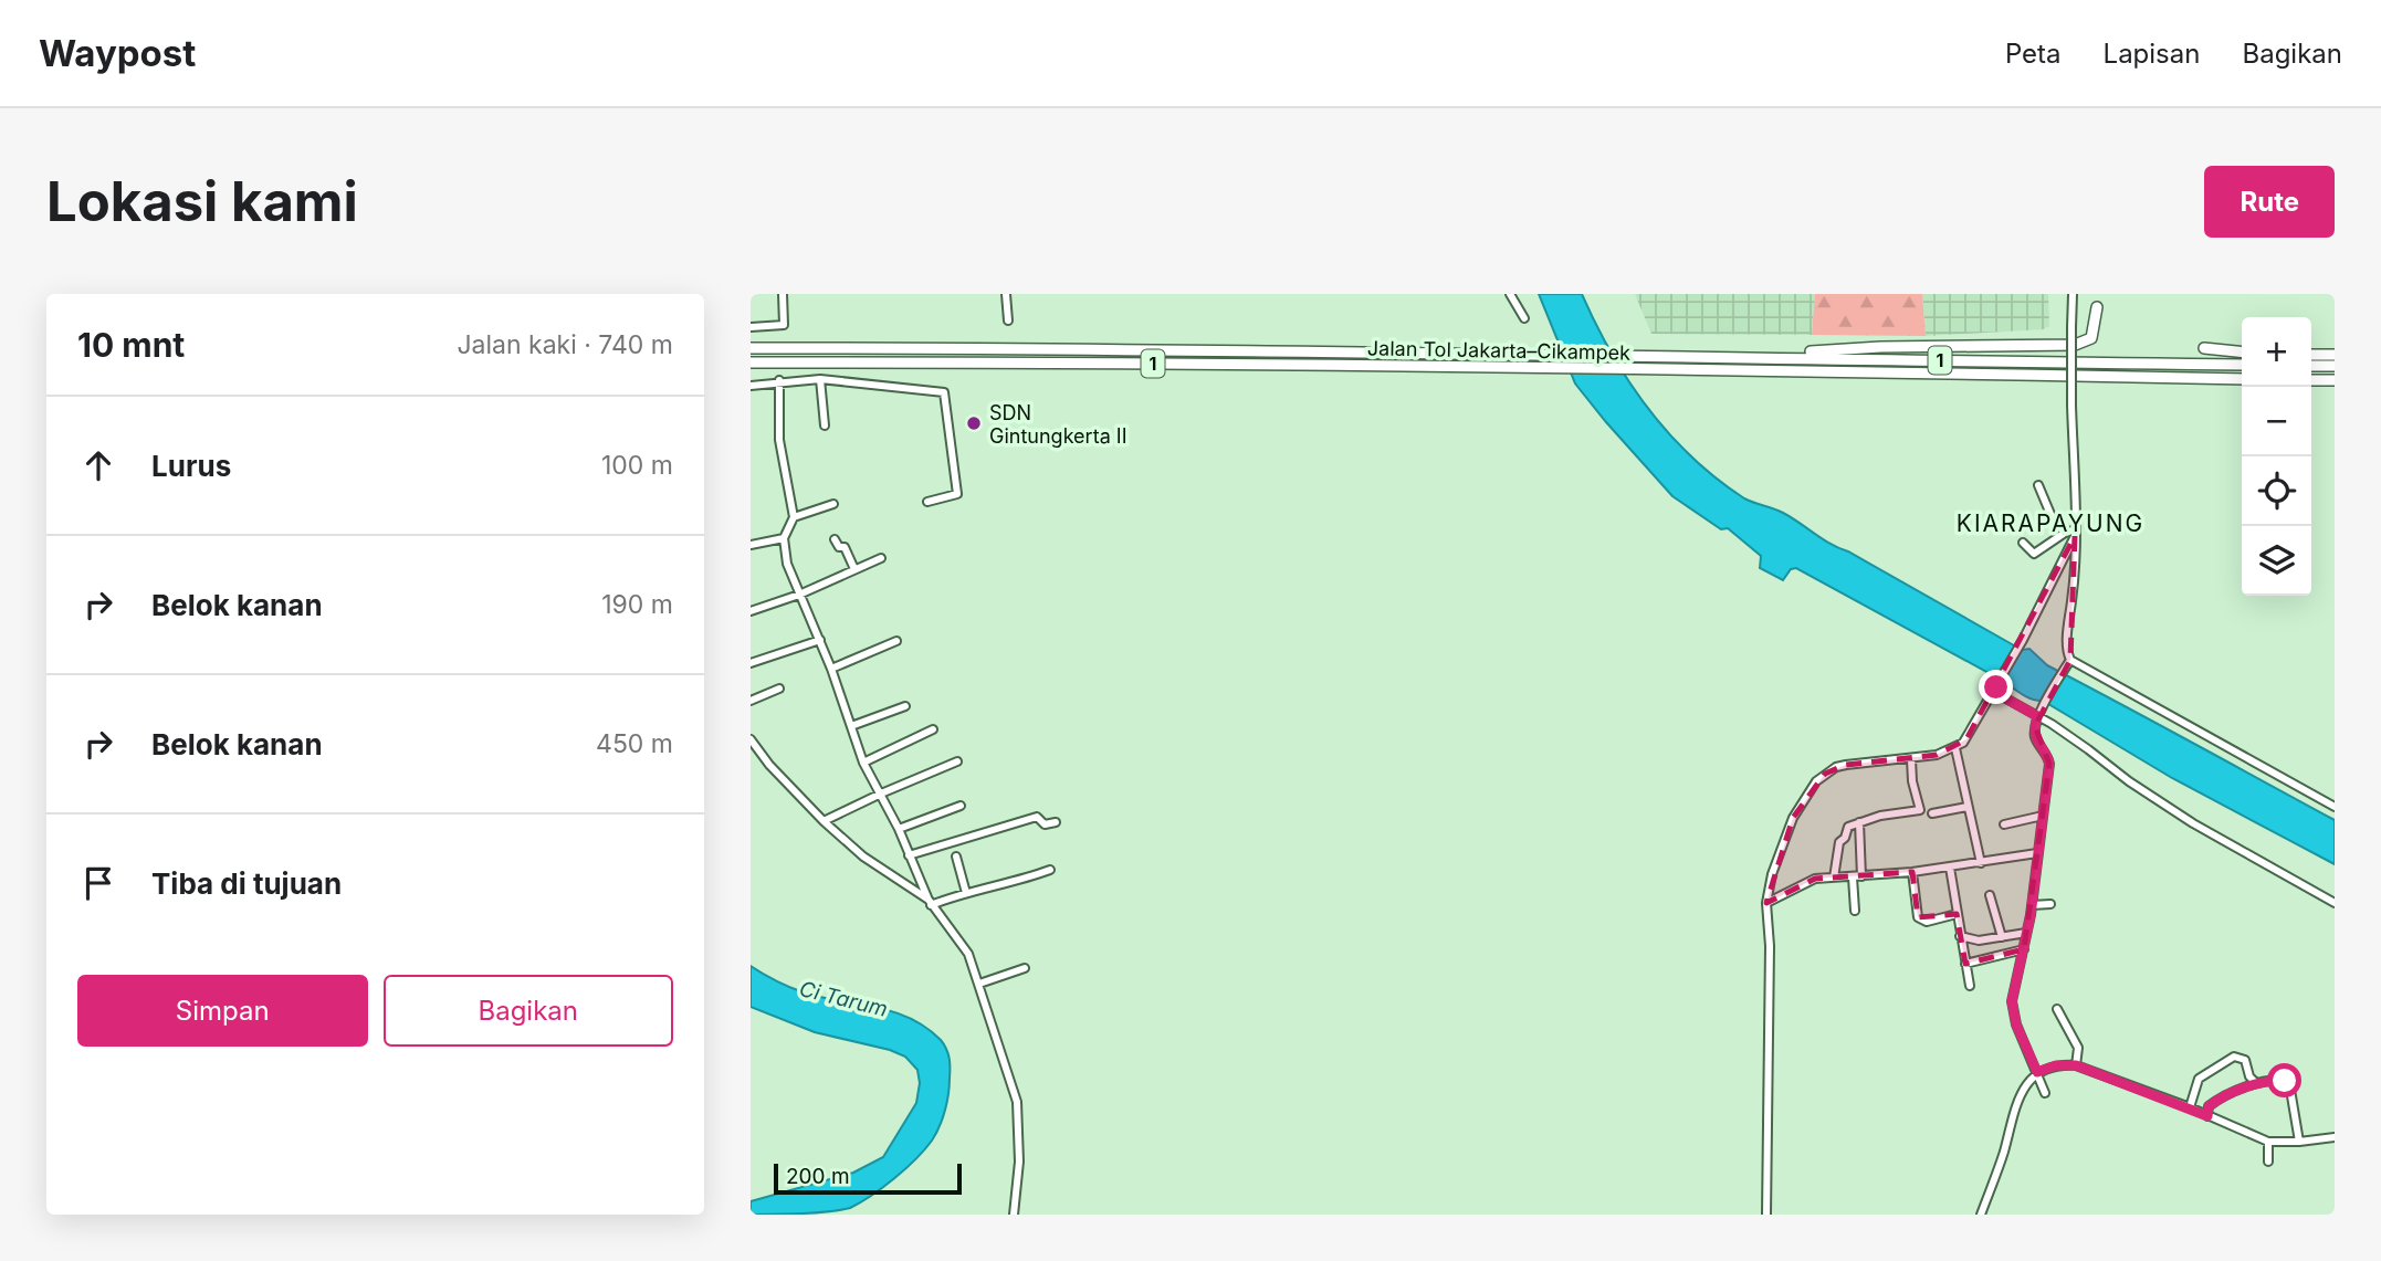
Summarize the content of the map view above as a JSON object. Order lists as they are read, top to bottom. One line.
{"streets":{"highway":["Jalan Tol Jakarta–Cikampek","1"]},"districts":["KIARAPAYUNG"],"water":["Ci Tarum"],"places":["SDN Gintungkerta II"],"scale_bar":"200 m","page":{"header":"Waypost","nav":["Peta","Lapisan","Bagikan"],"buttons":["Rute",["Simpan","Bagikan"]],"title":"Lokasi kami","heading":["10 mnt","Jalan kaki · 740 m"],"map_buttons":["+","−"],"list":[["Lurus","100 m"],["Belok kanan","190 m"],["Belok kanan","450 m"],"Tiba di tujuan"],"scale":"200 m"}}
